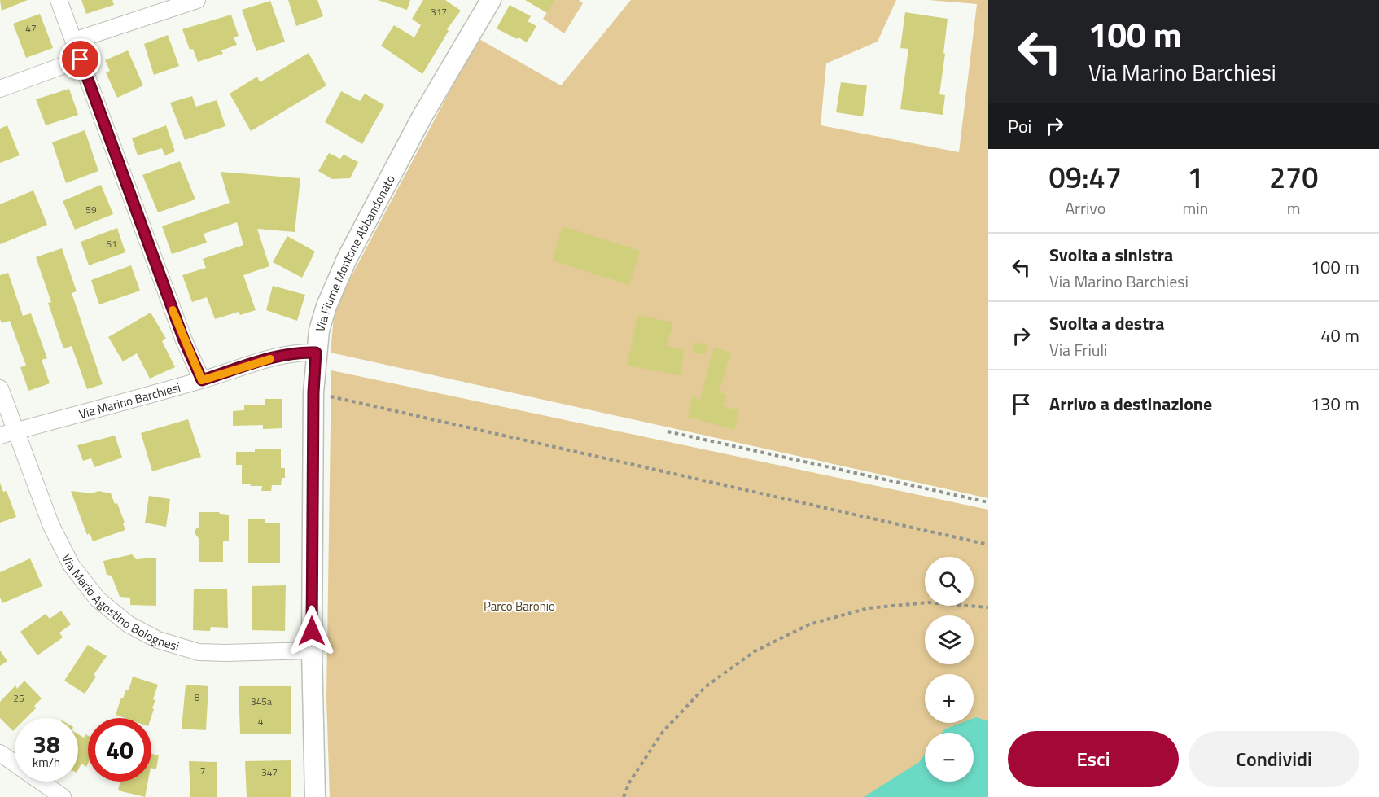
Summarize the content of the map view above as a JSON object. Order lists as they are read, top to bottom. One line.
{"streets":{"street":["Via Fiume Montone Abbandonato","Via Marino Barchiesi","Via Mario Agostino Bolognesi"]},"crossings":[["Via Fiume Montone Abbandonato","Via Marino Barchiesi"],["Via Fiume Montone Abbandonato","Via Mario Agostino Bolognesi"],["Via Marino Barchiesi","Via Mario Agostino Bolognesi"]],"parks":["Parco Baronio"],"house_numbers":["317","47","59","61","8","25","345a","4","7","347"],"page":{"turn":["100 m","Via Marino Barchiesi"],"then":"Poi","eta":["09:47","Arrivo","1","min","270","m"],"list":[{"name":"Svolta a sinistra","note":"Via Marino Barchiesi","value":"100 m"},{"name":"Svolta a destra","note":"Via Friuli","value":"40 m"},{"name":"Arrivo a destinazione","value":"130 m"}],"map_buttons":["+","−"],"speed":"38 km/h","limit":"40","buttons":["Esci","Condividi"]}}
